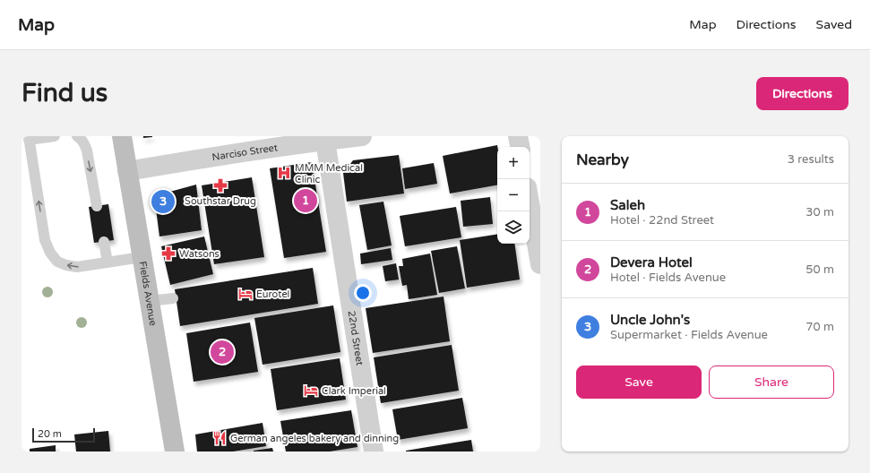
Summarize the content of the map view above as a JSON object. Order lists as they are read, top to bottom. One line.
{"streets":{"main road":["Fields Avenue"],"street":["Narciso Street","22nd Street"]},"crossings":[["Narciso Street","Fields Avenue"],["Narciso Street","22nd Street"]],"places":{"hospital":["MMM Medical Clinic"],"pharmacy":["Southstar Drug","Watsons"],"hotel":["Eurotel","Clark Imperial"],"restaurant":["German angeles bakery and dinning"]},"scale_bar":"20 m","page":{"header":"Map","nav":["Map","Directions","Saved"],"buttons":["Directions",["Save","Share"]],"title":"Find us","heading":["Nearby","3 results"],"map_buttons":["+","−"],"list":[{"mark":"1","name":"Saleh","note":"Hotel · 22nd Street","value":"30 m"},{"mark":"2","name":"Devera Hotel","note":"Hotel · Fields Avenue","value":"50 m"},{"mark":"3","name":"Uncle John's","note":"Supermarket · Fields Avenue","value":"70 m"}],"pins":["1","3","2"],"scale":"20 m"}}
